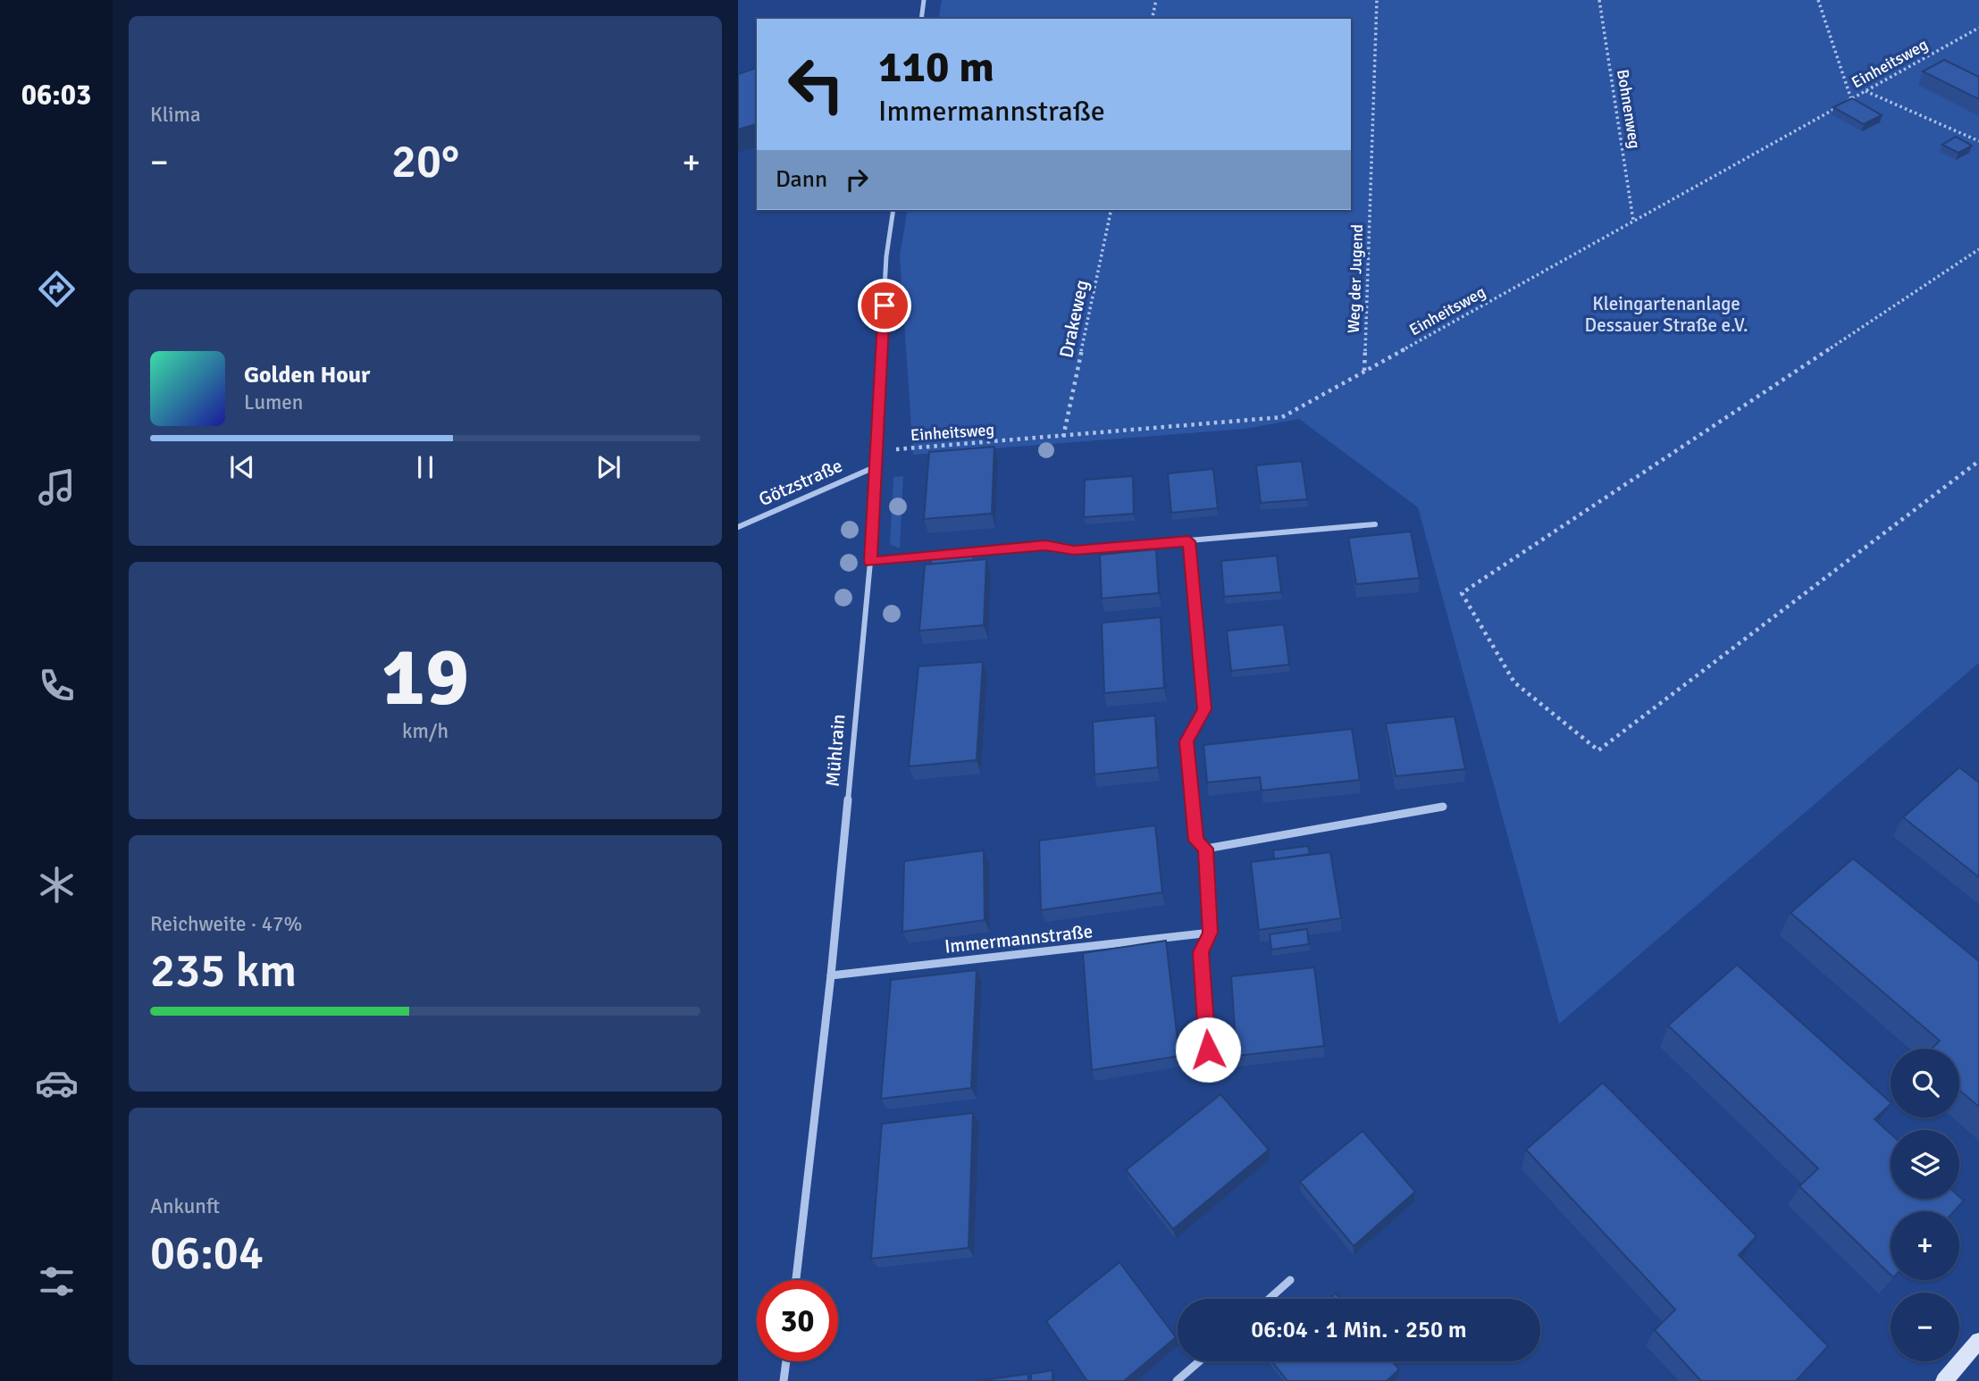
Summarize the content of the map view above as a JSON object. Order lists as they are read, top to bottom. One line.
{"streets":{"street":["Götzstraße","Mühlrain","Immermannstraße"],"path":["Einheitsweg","Bohnenweg","Weg der Jugend","Drakeweg"]},"crossings":[["Einheitsweg","Bohnenweg"],["Einheitsweg","Weg der Jugend"],["Einheitsweg","Drakeweg"],["Einheitsweg","Mühlrain"],["Götzstraße","Mühlrain"],["Mühlrain","Immermannstraße"]],"parks":["Kleingartenanlage Dessauer Straße e.V."],"page":{"tabs":"06:03","tile":["Klima",["19","km/h"],["Reichweite · 47%","235 km"],["Ankunft","06:04"]],"turn":["110 m","Immermannstraße"],"heat":["−","20°","+"],"then":"Dann","song":["Golden Hour","Lumen"],"map_buttons":["+","−"],"limit":"30","trip":"06:04 · 1 Min. · 250 m"}}
